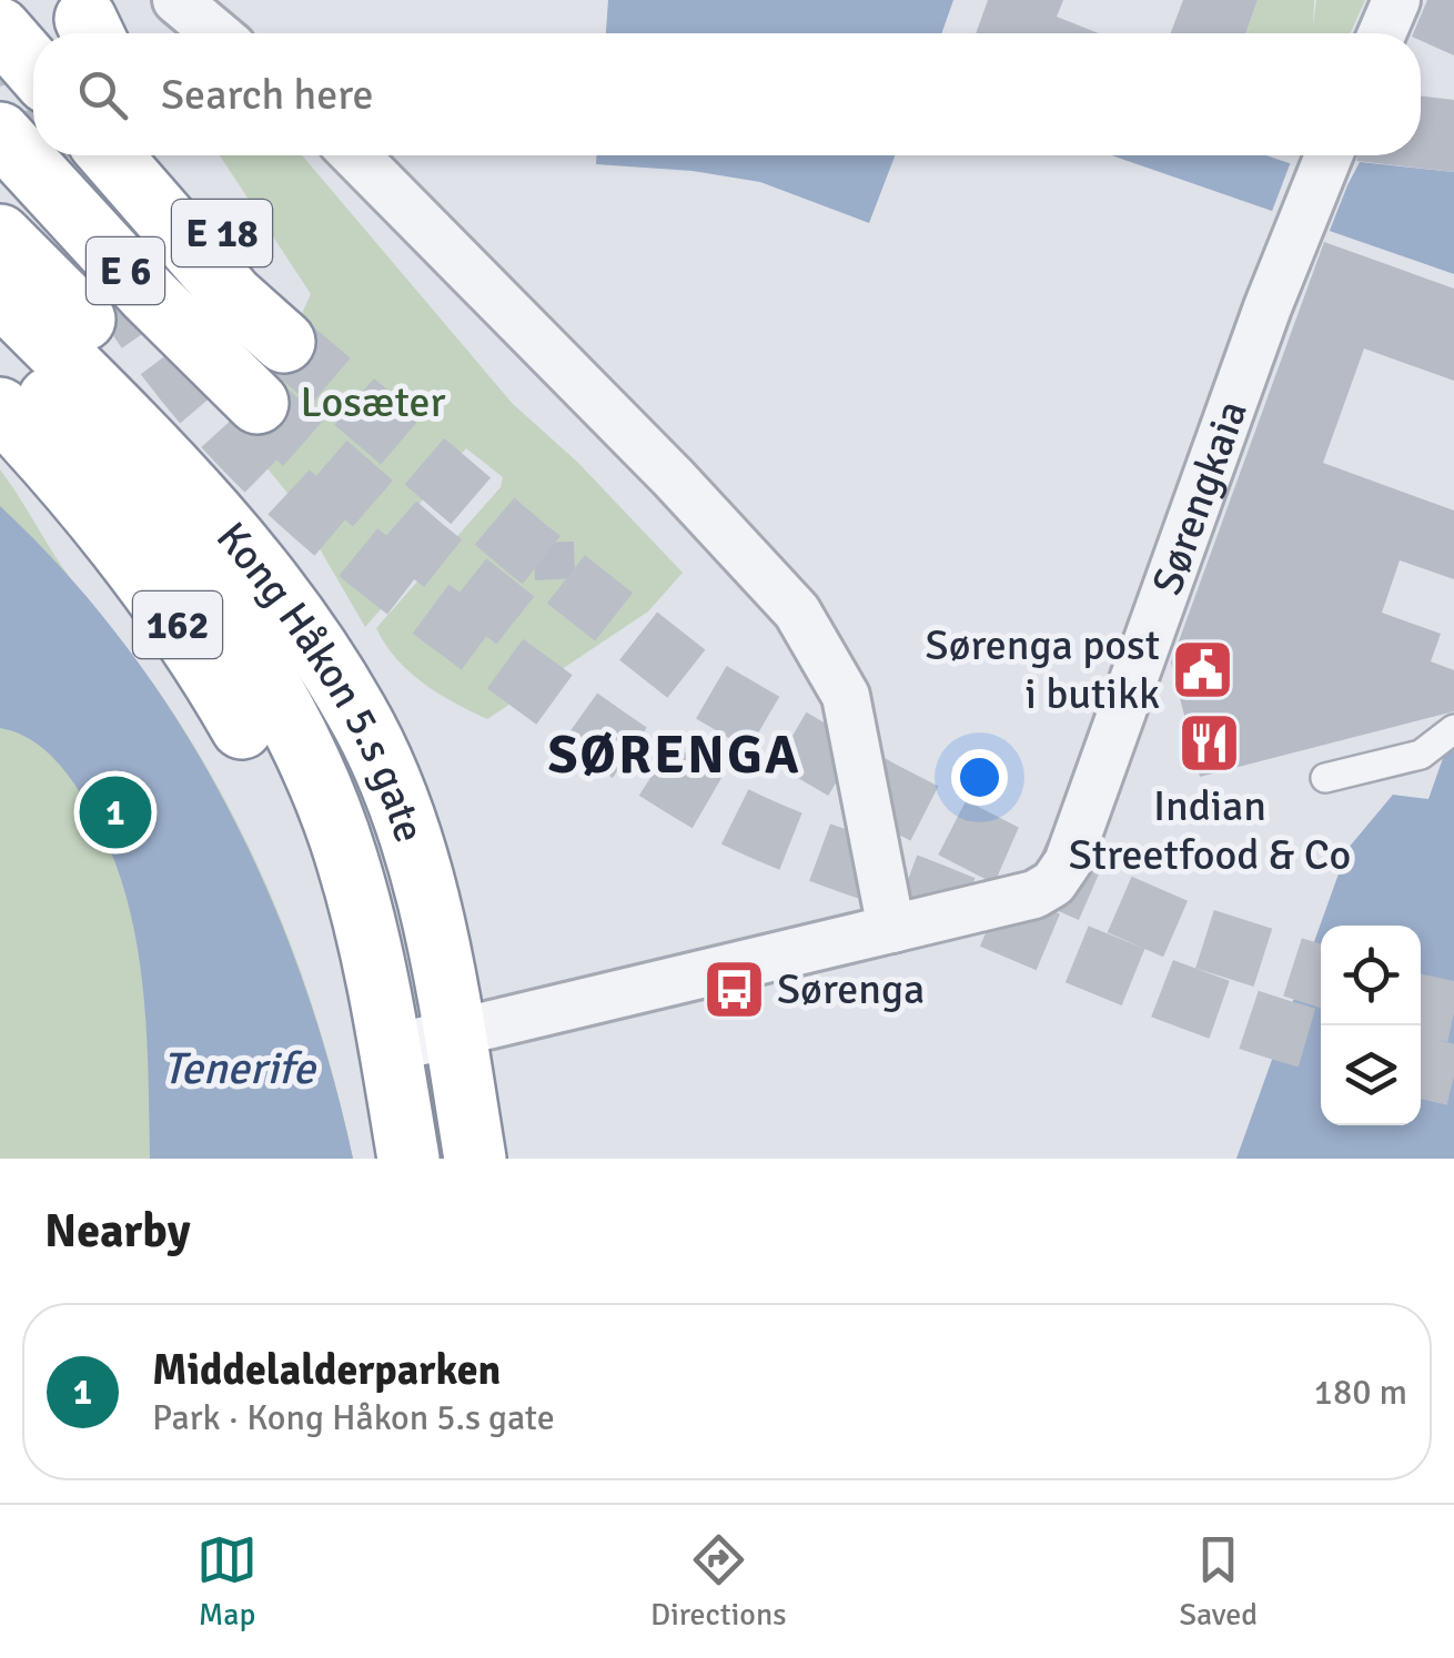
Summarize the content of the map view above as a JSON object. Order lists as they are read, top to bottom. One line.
{"streets":{"highway":["E 18","E 6","162","Kong Håkon 5.s gate"],"street":["Sørengkaia"]},"crossings":[["E 18","E 6"],["Sørengkaia","Kong Håkon 5.s gate"],["162","Kong Håkon 5.s gate"]],"districts":["SØRENGA"],"water":["Tenerife"],"parks":["Losæter"],"places":{"public building":["Sørenga post i butikk"],"restaurant":["Indian Streetfood & Co"],"bus stop":["Sørenga"]},"page":{"search":"Search here","pins":"1","heading":"Nearby","list":[{"mark":"1","name":"Middelalderparken","note":"Park · Kong Håkon 5.s gate","value":"180 m"}],"nav":["Map","Directions","Saved"]}}
